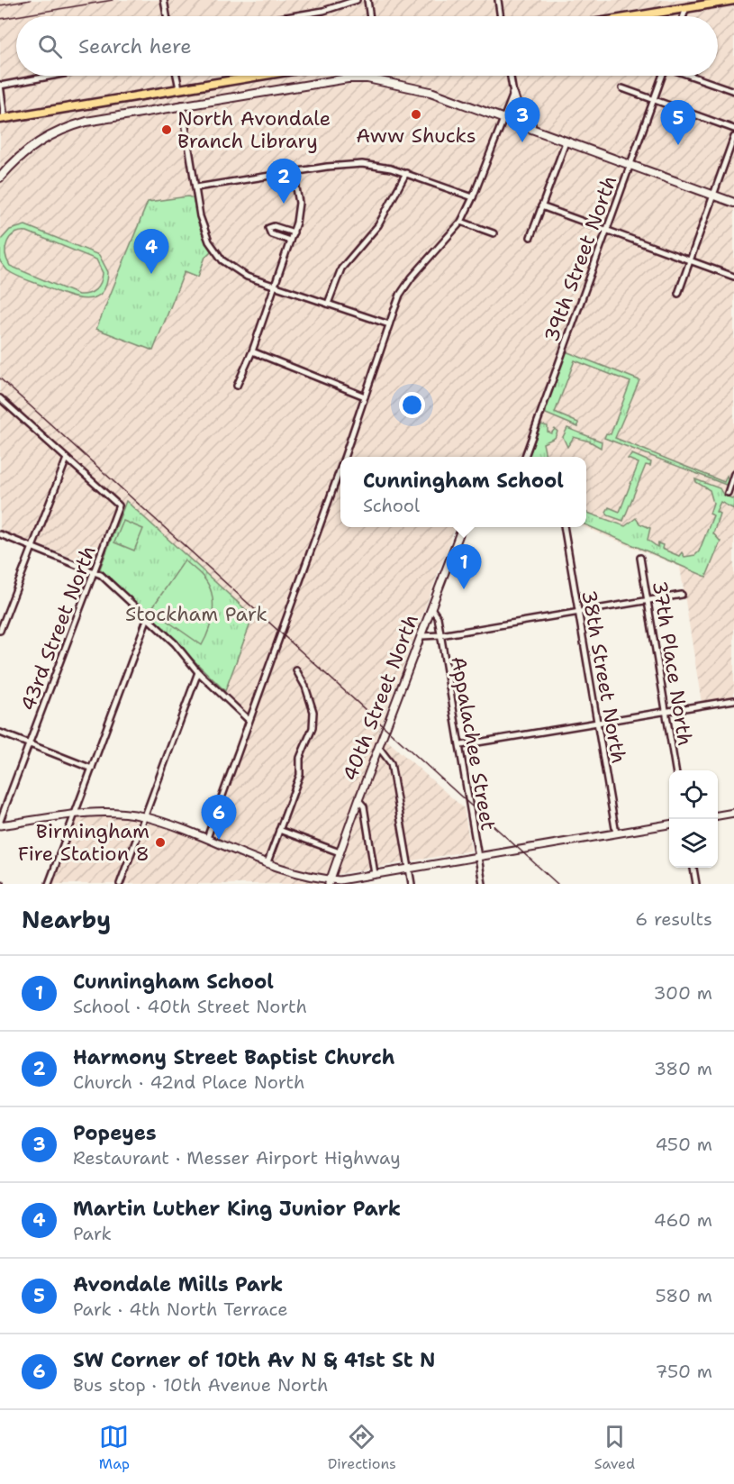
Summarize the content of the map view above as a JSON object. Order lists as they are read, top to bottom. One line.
{"streets":{"street":["39th Street North","43rd Street North","37th Place North","38th Street North","40th Street North","Appalachee Street"]},"crossings":[["40th Street North","Appalachee Street"]],"parks":["Stockham Park"],"places":["Aww Shucks","North Avondale Branch Library","Birmingham Fire Station 8"],"page":{"search":"Search here","pins":["3","5","2","4","1","6"],"popup":["Cunningham School","School"],"heading":["Nearby","6 results"],"list":[{"mark":"1","name":"Cunningham School","note":"School · 40th Street North","value":"300 m"},{"mark":"2","name":"Harmony Street Baptist Church","note":"Church · 42nd Place North","value":"380 m"},{"mark":"3","name":"Popeyes","note":"Restaurant · Messer Airport Highway","value":"450 m"},{"mark":"4","name":"Martin Luther King Junior Park","note":"Park","value":"460 m"},{"mark":"5","name":"Avondale Mills Park","note":"Park · 4th North Terrace","value":"580 m"},{"mark":"6","name":"SW Corner of 10th Av N & 41st St N","note":"Bus stop · 10th Avenue North","value":"750 m"}],"nav":["Map","Directions","Saved"]}}
